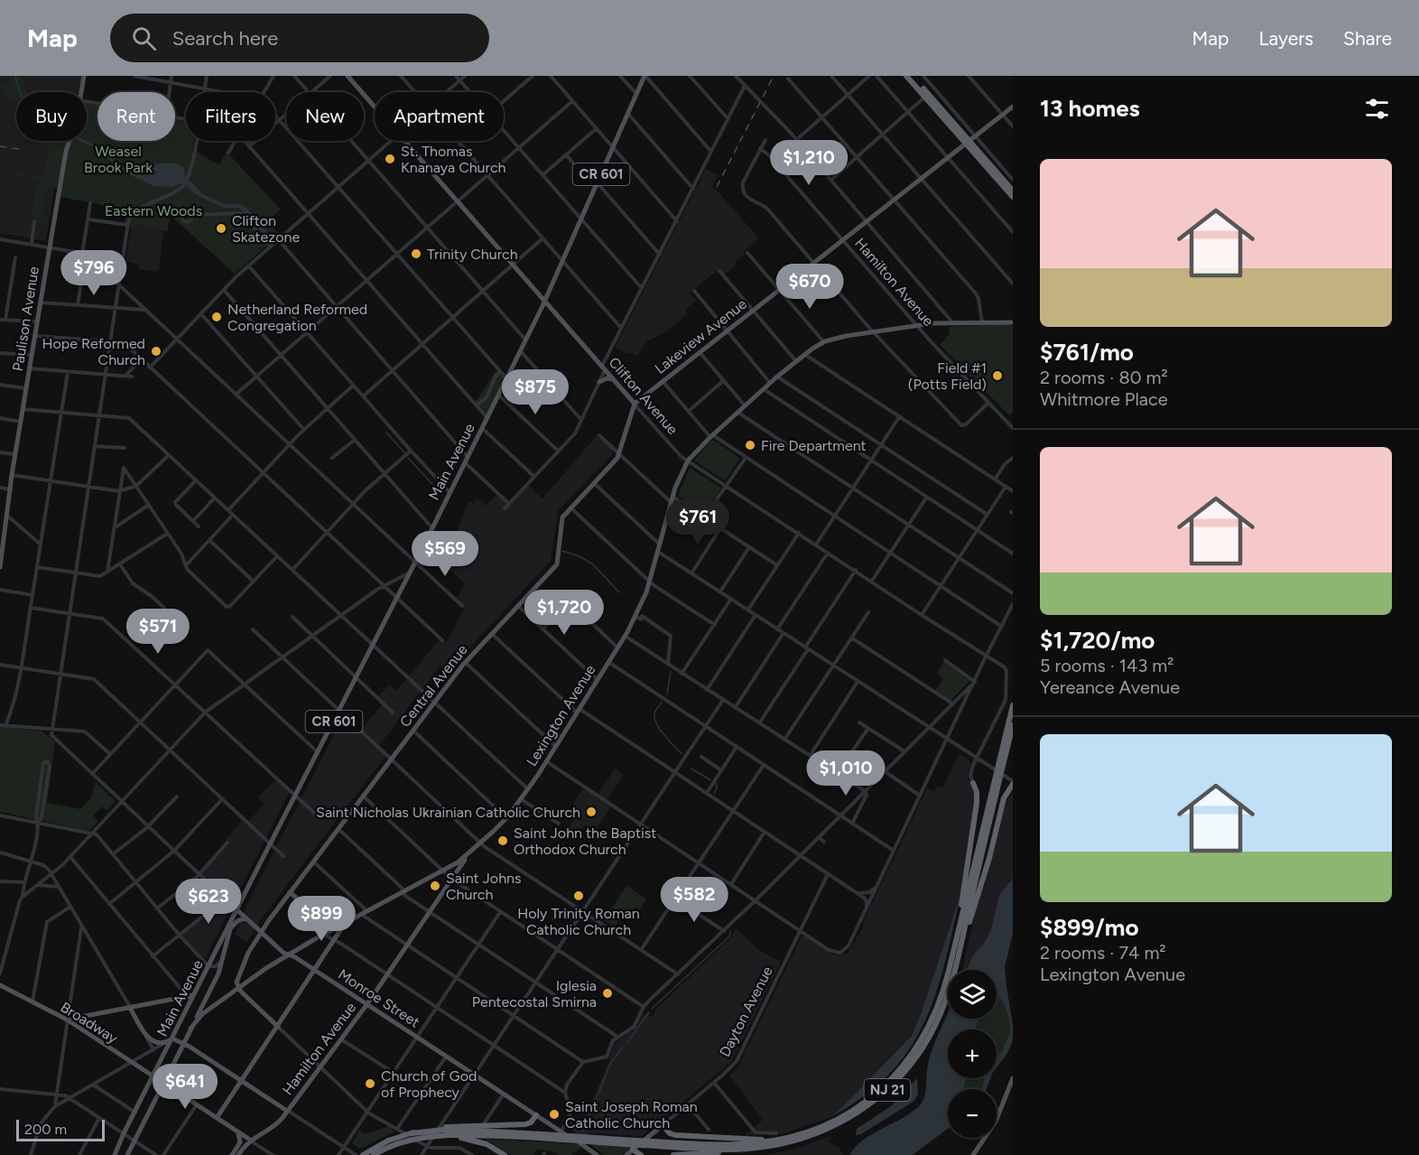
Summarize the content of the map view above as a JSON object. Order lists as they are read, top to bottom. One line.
{"streets":{"highway":["NJ 21"],"main road":["CR 601","Hamilton Avenue","Paulison Avenue","Lakeview Avenue","Clifton Avenue","Main Avenue","Central Avenue","Lexington Avenue","Monroe Street","Dayton Avenue","Broadway"]},"crossings":[["Hamilton Avenue","Lakeview Avenue"],["Hamilton Avenue","Lexington Avenue"],["Hamilton Avenue","Monroe Street"],["Hamilton Avenue","Broadway"],["Lakeview Avenue","Clifton Avenue"],["Lakeview Avenue","Central Avenue"],["Clifton Avenue","Main Avenue"],["Clifton Avenue","Central Avenue"],["Clifton Avenue","Lexington Avenue"],["Main Avenue","Lexington Avenue"],["Main Avenue","Monroe Street"],["Main Avenue","Broadway"],["Central Avenue","Lexington Avenue"],["Central Avenue","Monroe Street"],["Lexington Avenue","Monroe Street"],["Monroe Street","NJ 21"],["Dayton Avenue","NJ 21"]],"parks":["Weasel Brook Park","Eastern Woods"],"places":["St. Thomas Knanaya Church","Clifton Skatezone","Trinity Church","Netherland Reformed Congregation","Hope Reformed Church","Field #1 (Potts Field)","Fire Department","Saint Nicholas Ukrainian Catholic Church","Saint John the Baptist Orthodox Church","Saint Johns Church","Holy Trinity Roman Catholic Church","Iglesia Pentecostal Smirna","Church of God of Prophecy","Saint Joseph Roman Catholic Church"],"scale_bar":"200 m","page":{"header":"Map","search":"Search here","nav":["Map","Layers","Share"],"heading":"13 homes","chip":["Buy","Rent","Filters","New","Apartment"],"price":["$1,210","$796","$670","$875","$761","$569","$1,720","$571","$1,010","$582","$623","$899","$641"],"list":[{"name":"$761/mo","note":"2 rooms · 80 m² · Whitmore Place"},{"name":"$1,720/mo","note":"5 rooms · 143 m² · Yereance Avenue"},{"name":"$899/mo","note":"2 rooms · 74 m² · Lexington Avenue"}],"map_buttons":["+","−"],"scale":"200 m"}}
